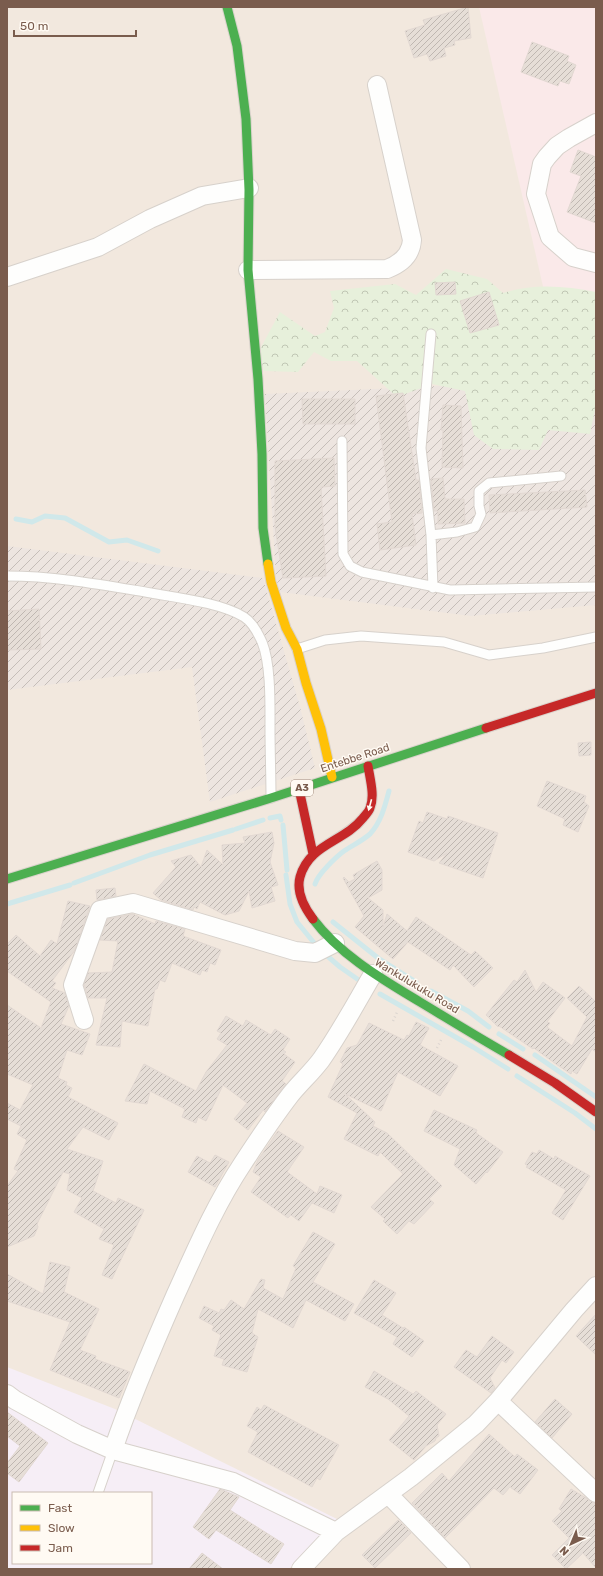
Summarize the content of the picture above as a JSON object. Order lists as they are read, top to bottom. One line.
{"streets":{"main road":["Entebbe Road","A3","Wankulukuku Road"]},"crossings":[["Entebbe Road","Wankulukuku Road"]],"legend":["Fast","Slow","Jam"],"scale_bar":"50 m","north":"bottom left"}
